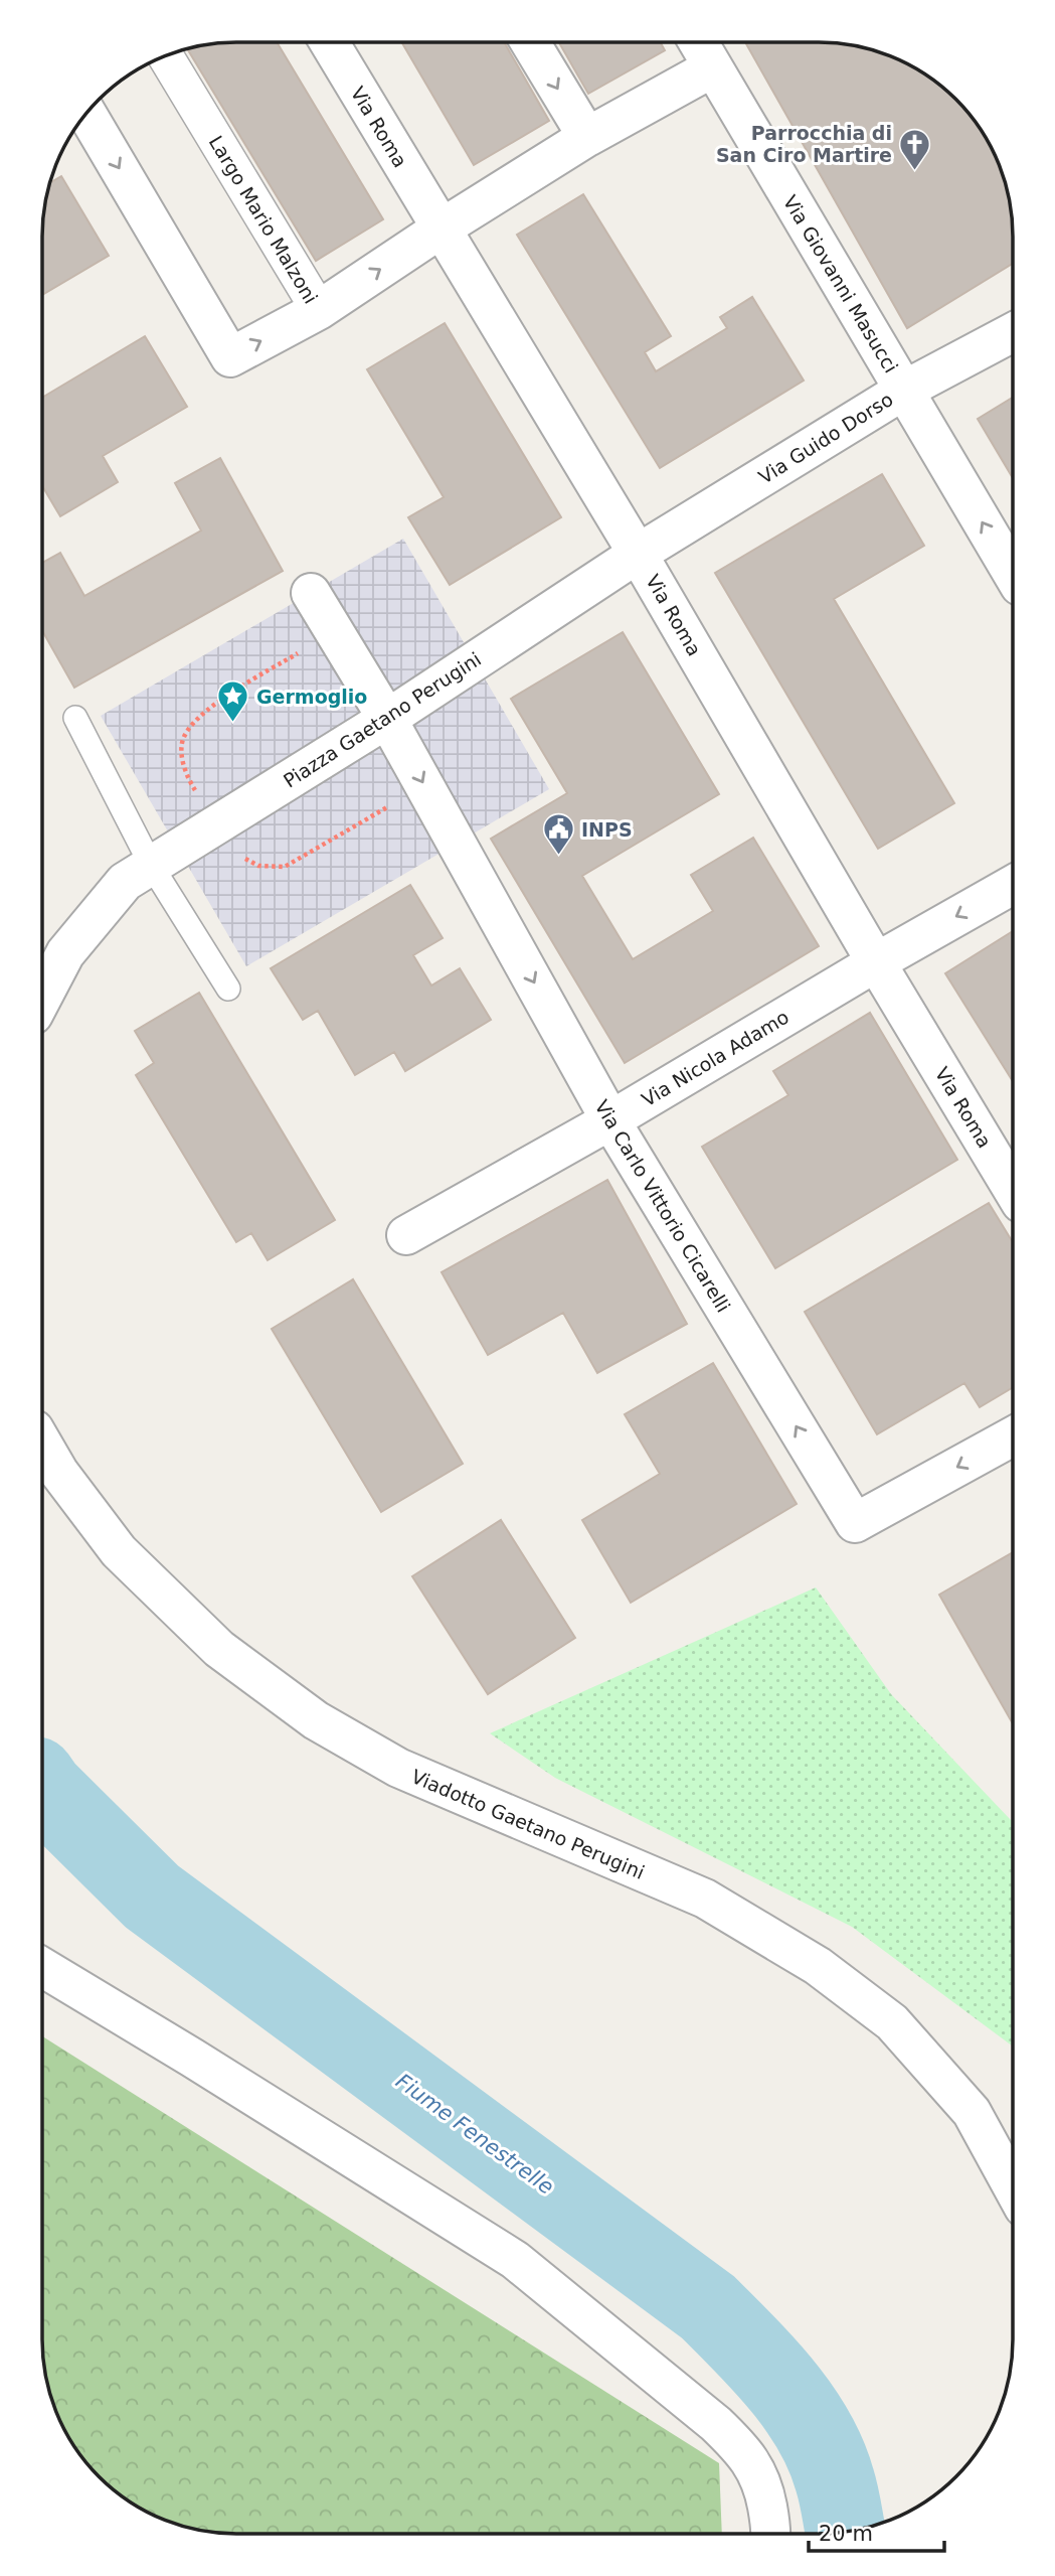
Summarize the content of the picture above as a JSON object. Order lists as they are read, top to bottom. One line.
{"streets":{"street":["Via Roma","Largo Mario Malzoni","Via Giovanni Masucci","Via Guido Dorso","Piazza Gaetano Perugini","Via Nicola Adamo","Via Carlo Vittorio Cicarelli","Viadotto Gaetano Perugini"]},"crossings":[["Via Roma","Via Guido Dorso"],["Via Roma","Piazza Gaetano Perugini"],["Via Roma","Via Nicola Adamo"],["Via Giovanni Masucci","Via Guido Dorso"],["Via Guido Dorso","Piazza Gaetano Perugini"],["Piazza Gaetano Perugini","Via Carlo Vittorio Cicarelli"],["Via Nicola Adamo","Via Carlo Vittorio Cicarelli"]],"water":["Fiume Fenestrelle"],"places":{"church":["Parrocchia di San Ciro Martire"],"place":["Germoglio"],"public building":["INPS"]},"scale_bar":"20 m"}
